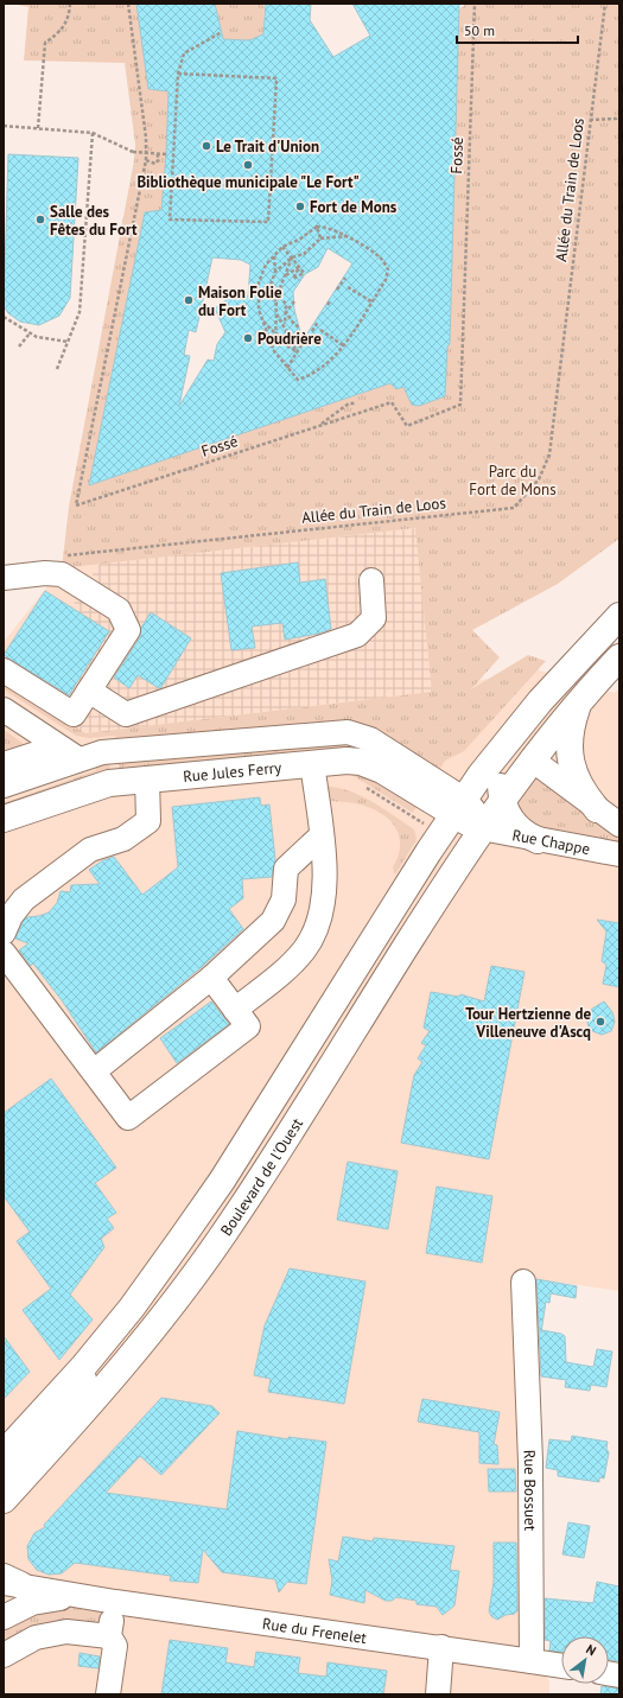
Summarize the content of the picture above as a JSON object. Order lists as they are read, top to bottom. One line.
{"streets":{"main road":["Rue Jules Ferry","Boulevard de l'Ouest"],"street":["Rue Chappe","Rue Bossuet","Rue du Frenelet"],"path":["Fossé","Allée du Train de Loos"]},"crossings":[["Rue Jules Ferry","Rue Chappe"],["Rue Jules Ferry","Boulevard de l'Ouest"],["Rue Chappe","Boulevard de l'Ouest"],["Rue Bossuet","Rue du Frenelet"]],"parks":["Parc du Fort de Mons"],"places":["Le Trait d'Union","Bibliothèque municipale \"Le Fort\"","Fort de Mons","Salle des Fêtes du Fort","Maison Folie du Fort","Poudrière","Tour Hertzienne de Villeneuve d'Ascq"],"scale_bar":"50 m","north":"top right"}
